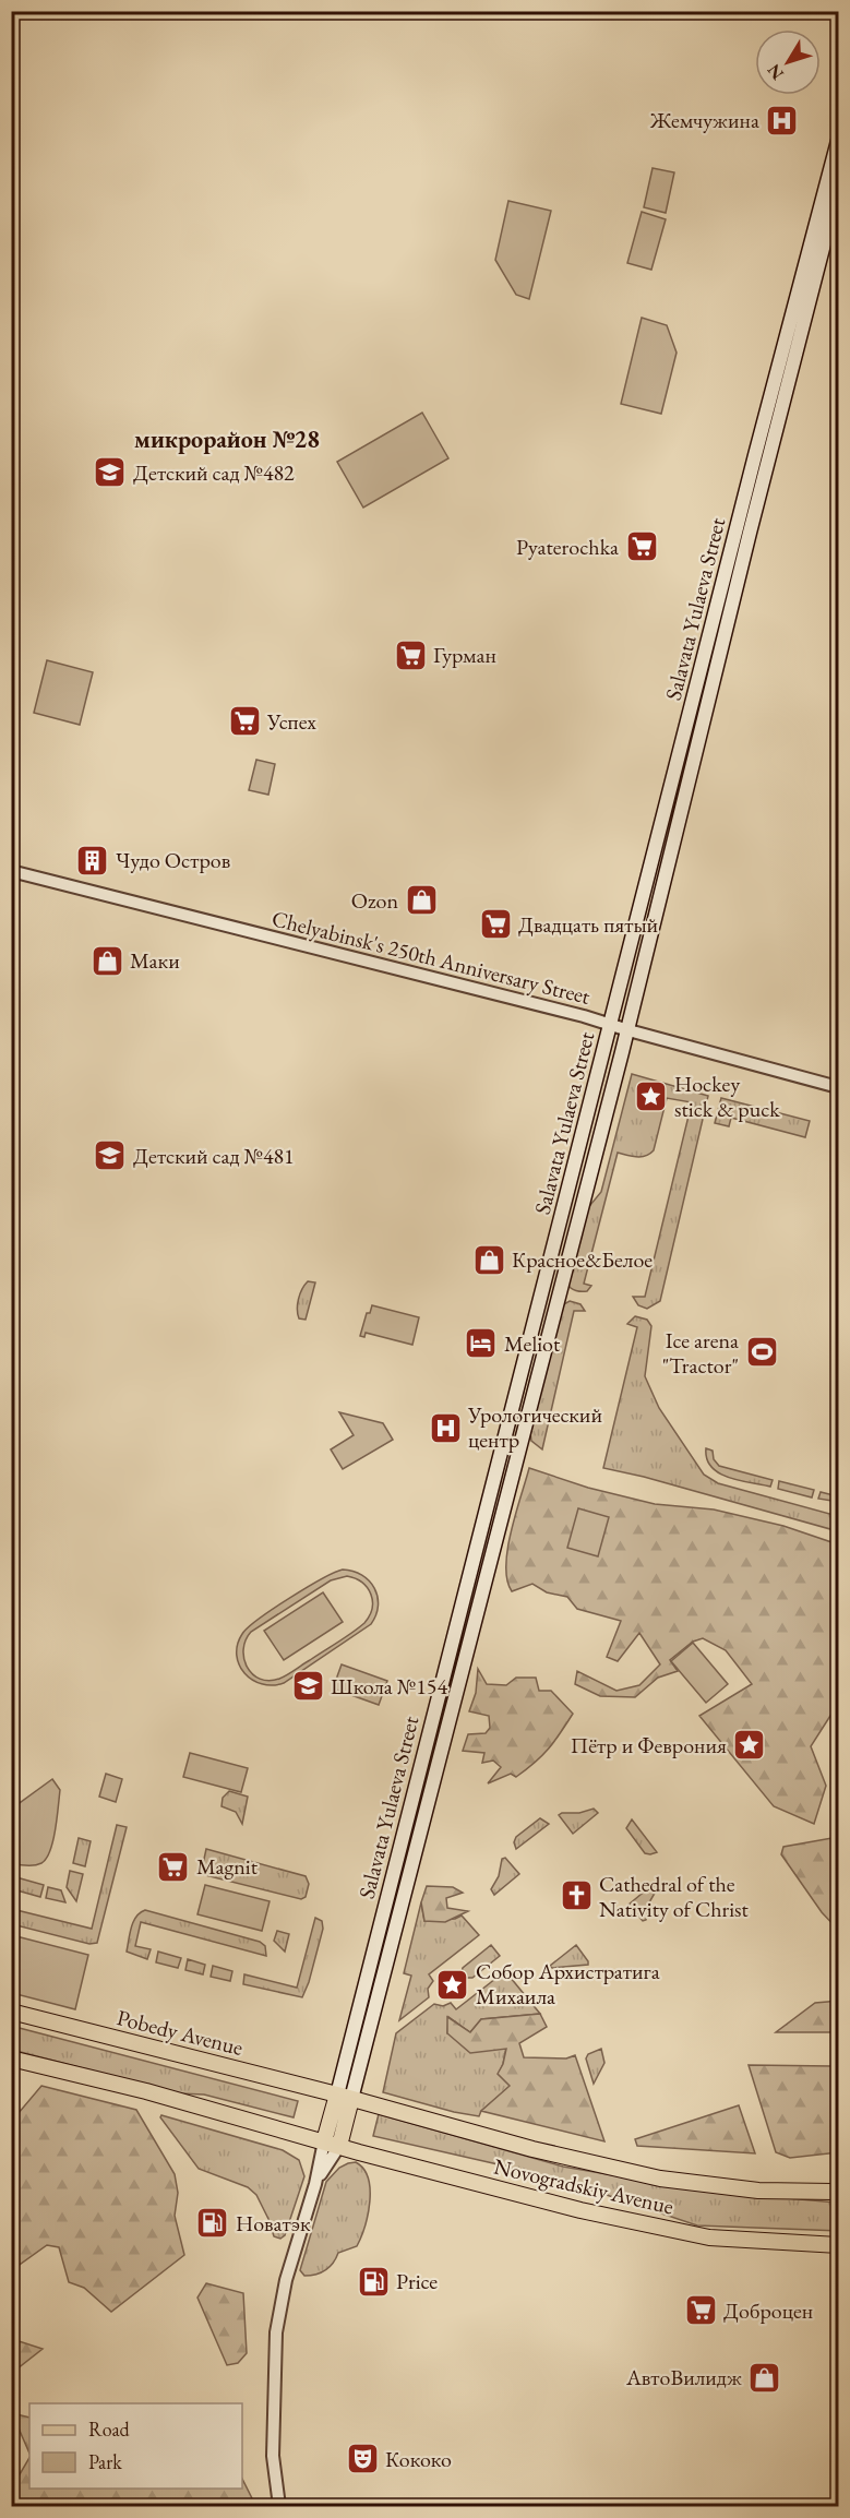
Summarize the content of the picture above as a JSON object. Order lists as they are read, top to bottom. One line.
{"streets":{"main road":["Salavata Yulaeva Street","Pobedy Avenue","Novogradskiy Avenue"],"street":["Chelyabinsk's 250th Anniversary Street"]},"crossings":[["Salavata Yulaeva Street","Chelyabinsk's 250th Anniversary Street"],["Salavata Yulaeva Street","Pobedy Avenue"],["Salavata Yulaeva Street","Novogradskiy Avenue"],["Pobedy Avenue","Novogradskiy Avenue"]],"districts":["микрорайон №28"],"places":{"hospital":["Жемчужина","Урологический центр"],"school or university":["Детский сад №482","Детский сад №481","Школа №154"],"supermarket":["Pyaterochka","Гурман","Успех","Двадцать пятый","Magnit","Доброцен"],"building":["Чудо Остров"],"shop":["Ozon","Маки","Красное&Белое","АвтоВилидж"],"place":["Hockey stick & puck","Пётр и Феврония","Собор Архистратига Михаила"],"hotel":["Meliot"],"sports":["Ice arena \"Tractor\""],"church":["Cathedral of the Nativity of Christ"],"fuel station":["Новатэк","Price"],"theatre":["Кококо"]},"legend":["Road","Park"],"north":"bottom left"}
